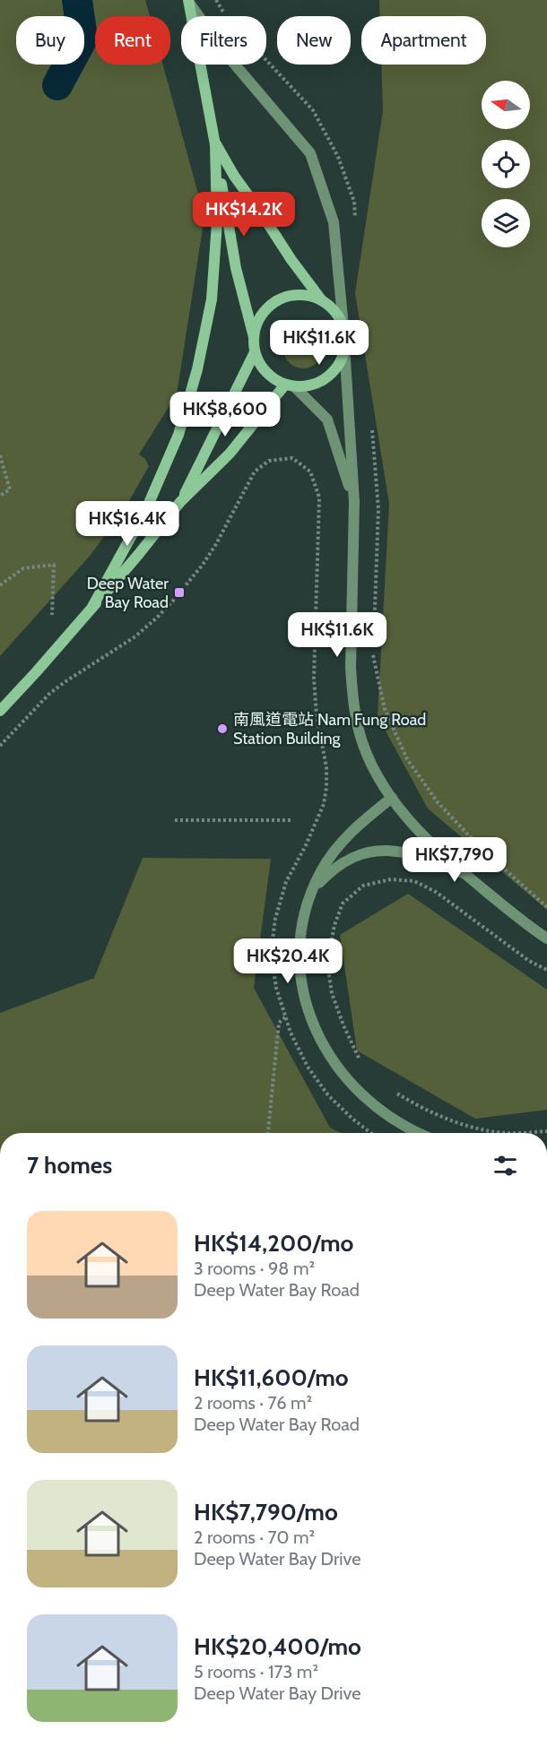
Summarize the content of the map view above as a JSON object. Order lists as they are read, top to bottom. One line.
{"places":{"transit":["Deep Water Bay Road"],"other":["南風道電站 Nam Fung Road Station Building"]},"north":"left","page":{"chip":["Buy","Rent","Filters","New","Apartment"],"price":["HK$14.2K","HK$11.6K","HK$8,600","HK$16.4K","HK$11.6K","HK$7,790","HK$20.4K"],"heading":"7 homes","list":[{"name":"HK$14,200/mo","note":"3 rooms · 98 m² · Deep Water Bay Road"},{"name":"HK$11,600/mo","note":"2 rooms · 76 m² · Deep Water Bay Road"},{"name":"HK$7,790/mo","note":"2 rooms · 70 m² · Deep Water Bay Drive"},{"name":"HK$20,400/mo","note":"5 rooms · 173 m² · Deep Water Bay Drive"}]}}
